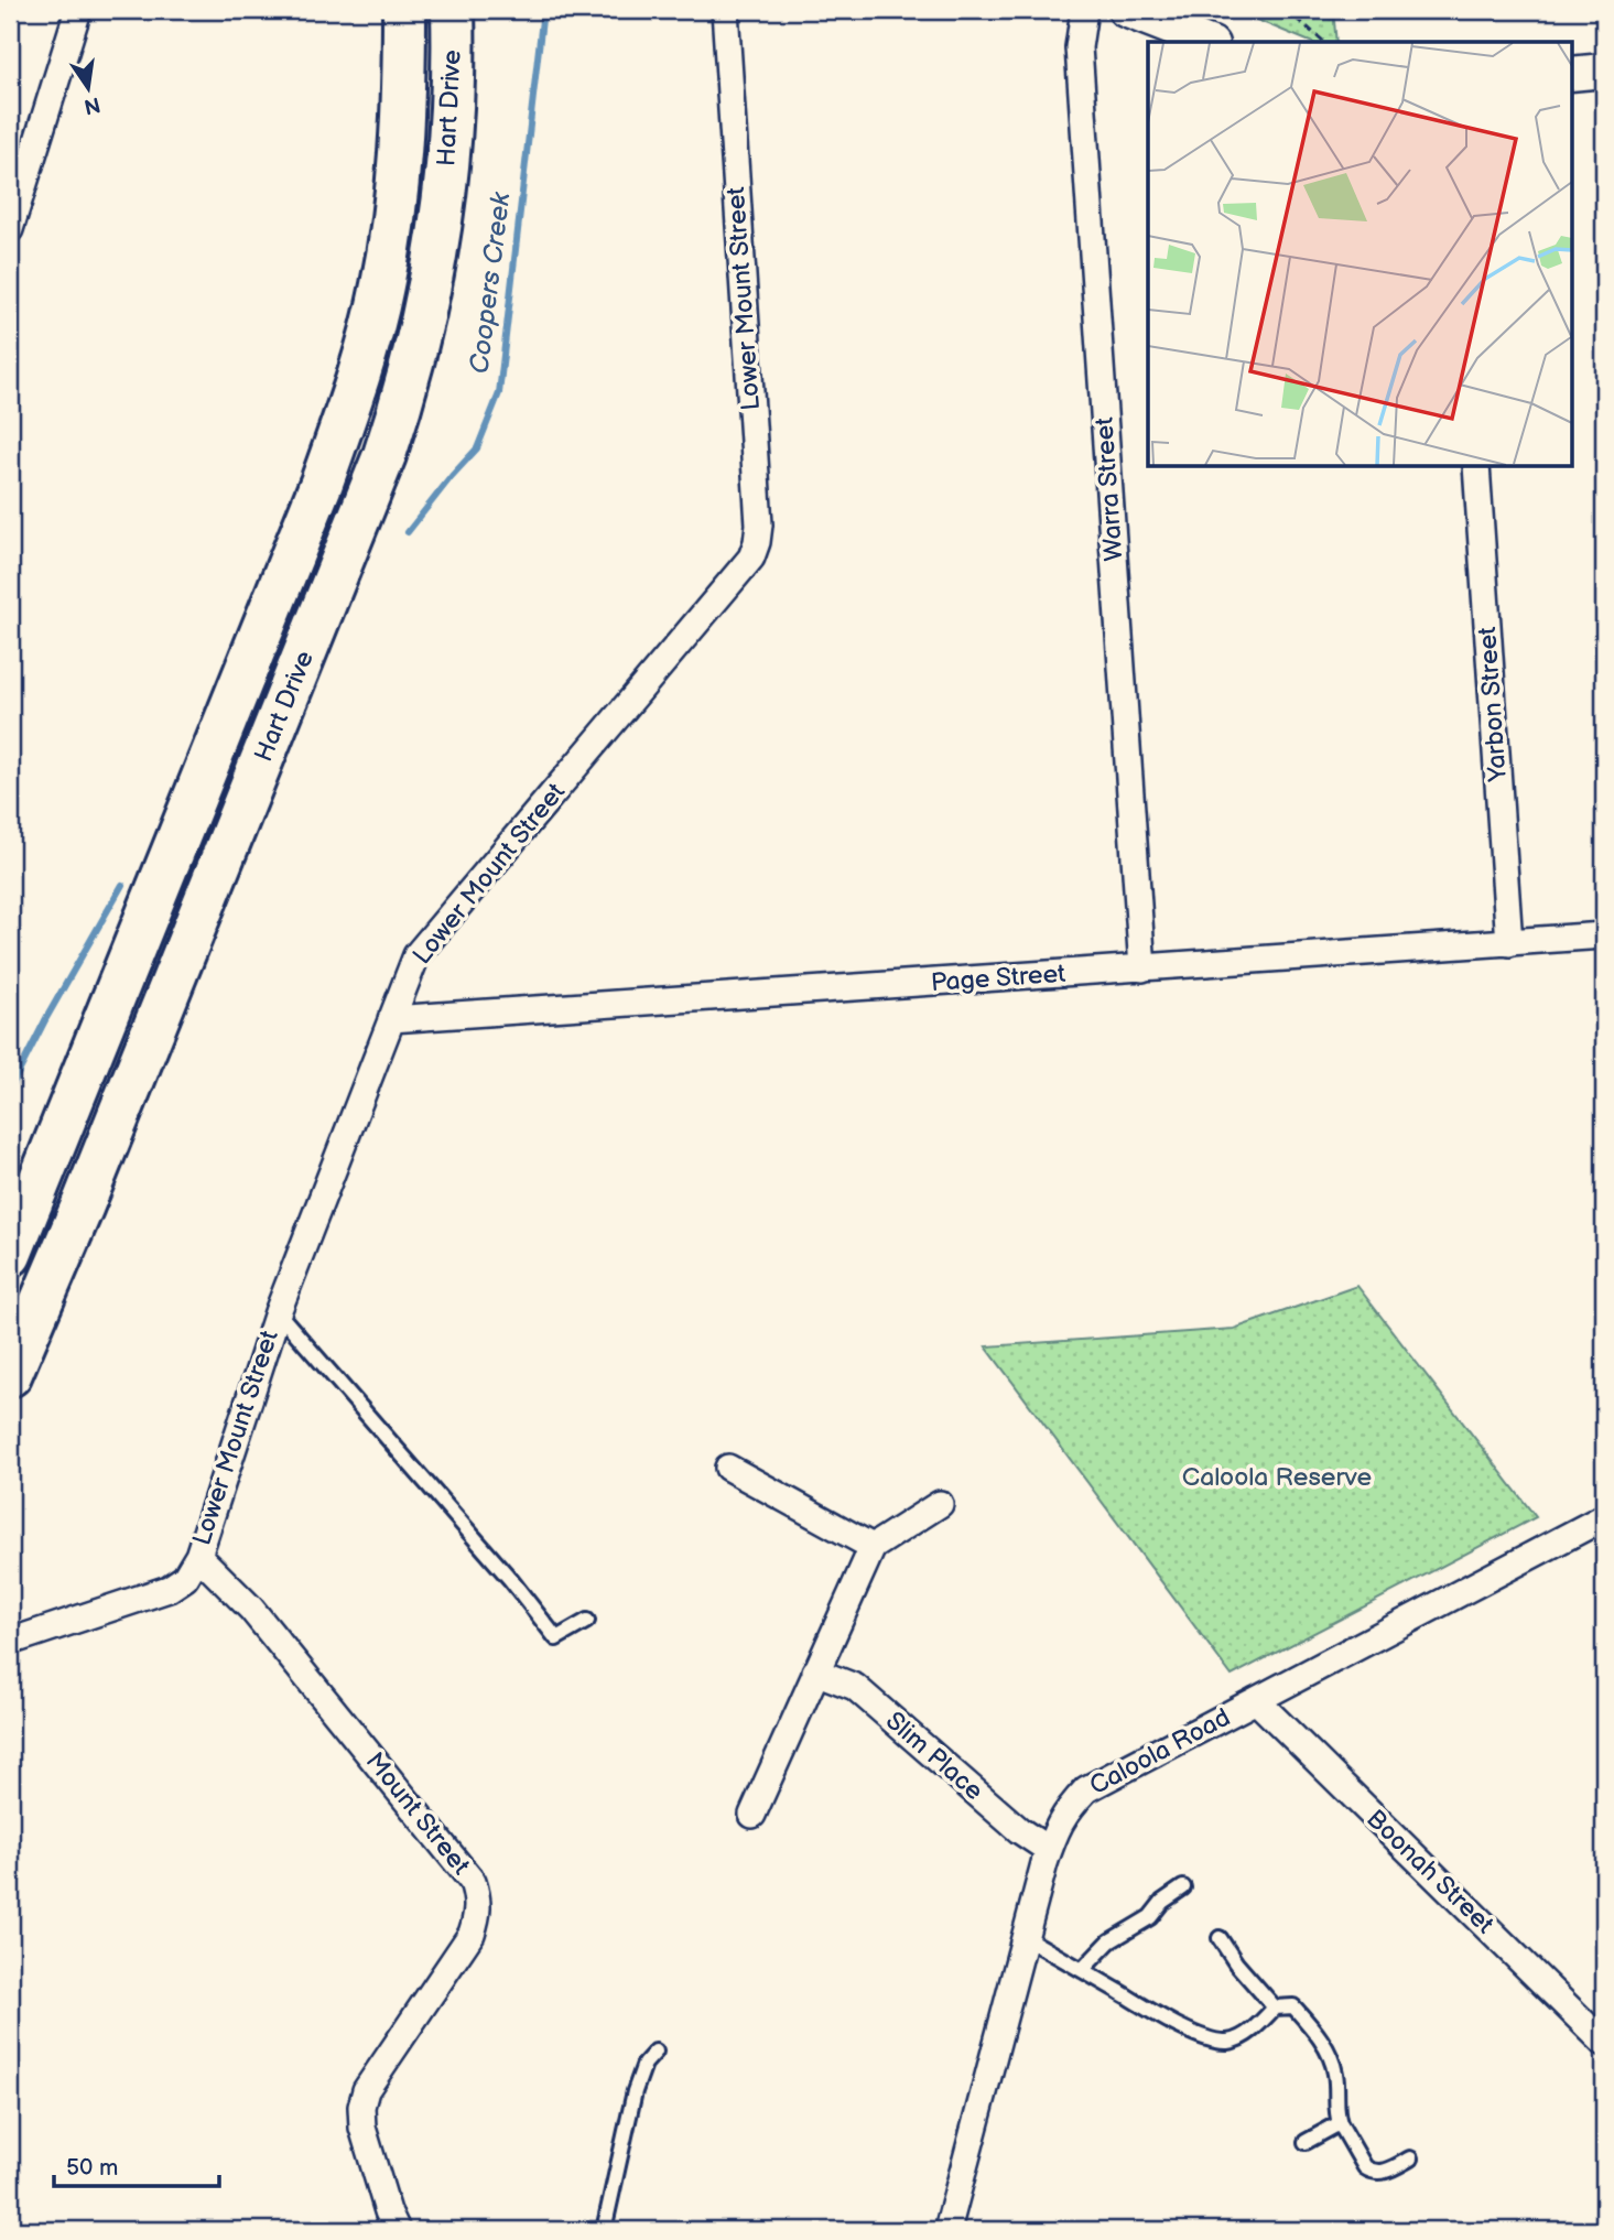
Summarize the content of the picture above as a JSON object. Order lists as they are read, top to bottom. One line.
{"streets":{"highway":["Hart Drive"],"street":["Lower Mount Street","Warra Street","Yarbon Street","Page Street","Caloola Road","Slim Place","Mount Street","Boonah Street"]},"crossings":[["Lower Mount Street","Page Street"],["Lower Mount Street","Mount Street"],["Warra Street","Page Street"],["Yarbon Street","Page Street"],["Caloola Road","Slim Place"],["Caloola Road","Boonah Street"]],"water":["Coopers Creek"],"parks":["Caloola Reserve"],"scale_bar":"50 m","north":"bottom"}
